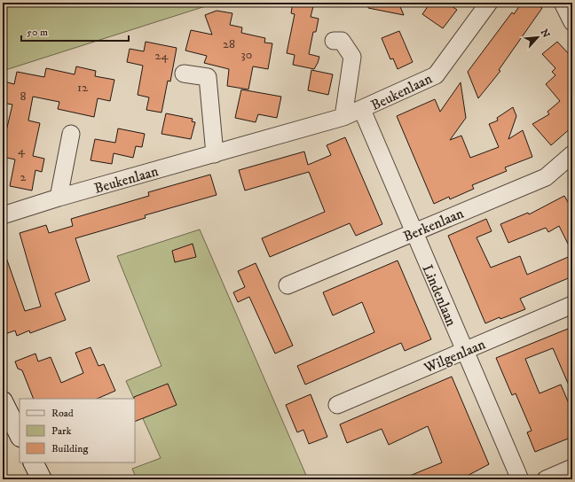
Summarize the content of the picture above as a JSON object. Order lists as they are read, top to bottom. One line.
{"streets":{"street":["Beukenlaan","Berkenlaan","Lindenlaan","Wilgenlaan"]},"crossings":[["Beukenlaan","Lindenlaan"],["Berkenlaan","Lindenlaan"],["Lindenlaan","Wilgenlaan"]],"house_numbers":["28","30","24","12","8","4","2"],"legend":["Road","Park","Building"],"scale_bar":"50 m","north":"top right"}
